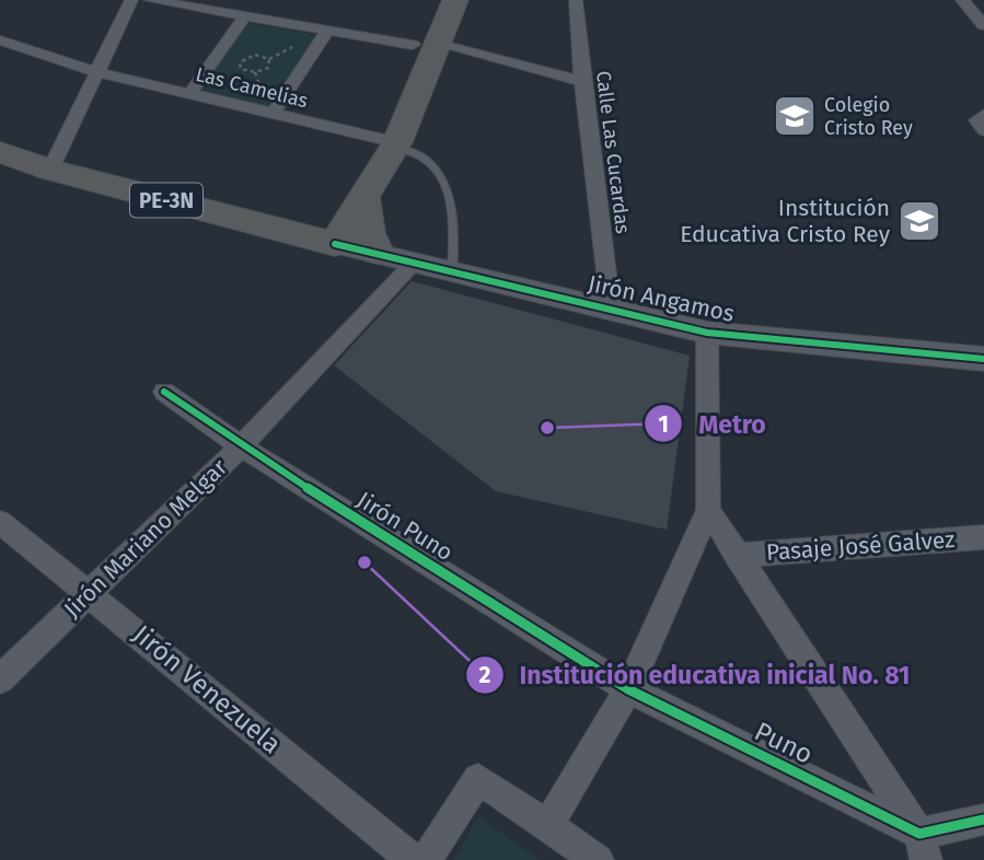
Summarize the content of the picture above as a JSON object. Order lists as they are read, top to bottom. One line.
{"streets":{"highway":["PE-3N"],"street":["Las Camelias","Calle Las Cucardas","Jirón Angamos","Jirón Puno","Jirón Mariano Melgar","Pasaje José Galvez","Jirón Venezuela","Puno"]},"crossings":[["Calle Las Cucardas","Jirón Angamos"],["PE-3N","Jirón Angamos"],["Jirón Angamos","Jirón Mariano Melgar"],["Jirón Puno","Jirón Mariano Melgar"],["Jirón Puno","Puno"],["Jirón Mariano Melgar","Jirón Venezuela"]],"places":{"school or university":["Colegio Cristo Rey","Institución Educativa Cristo Rey"],"other":["Metro","Institución educativa inicial No. 81"]}}
